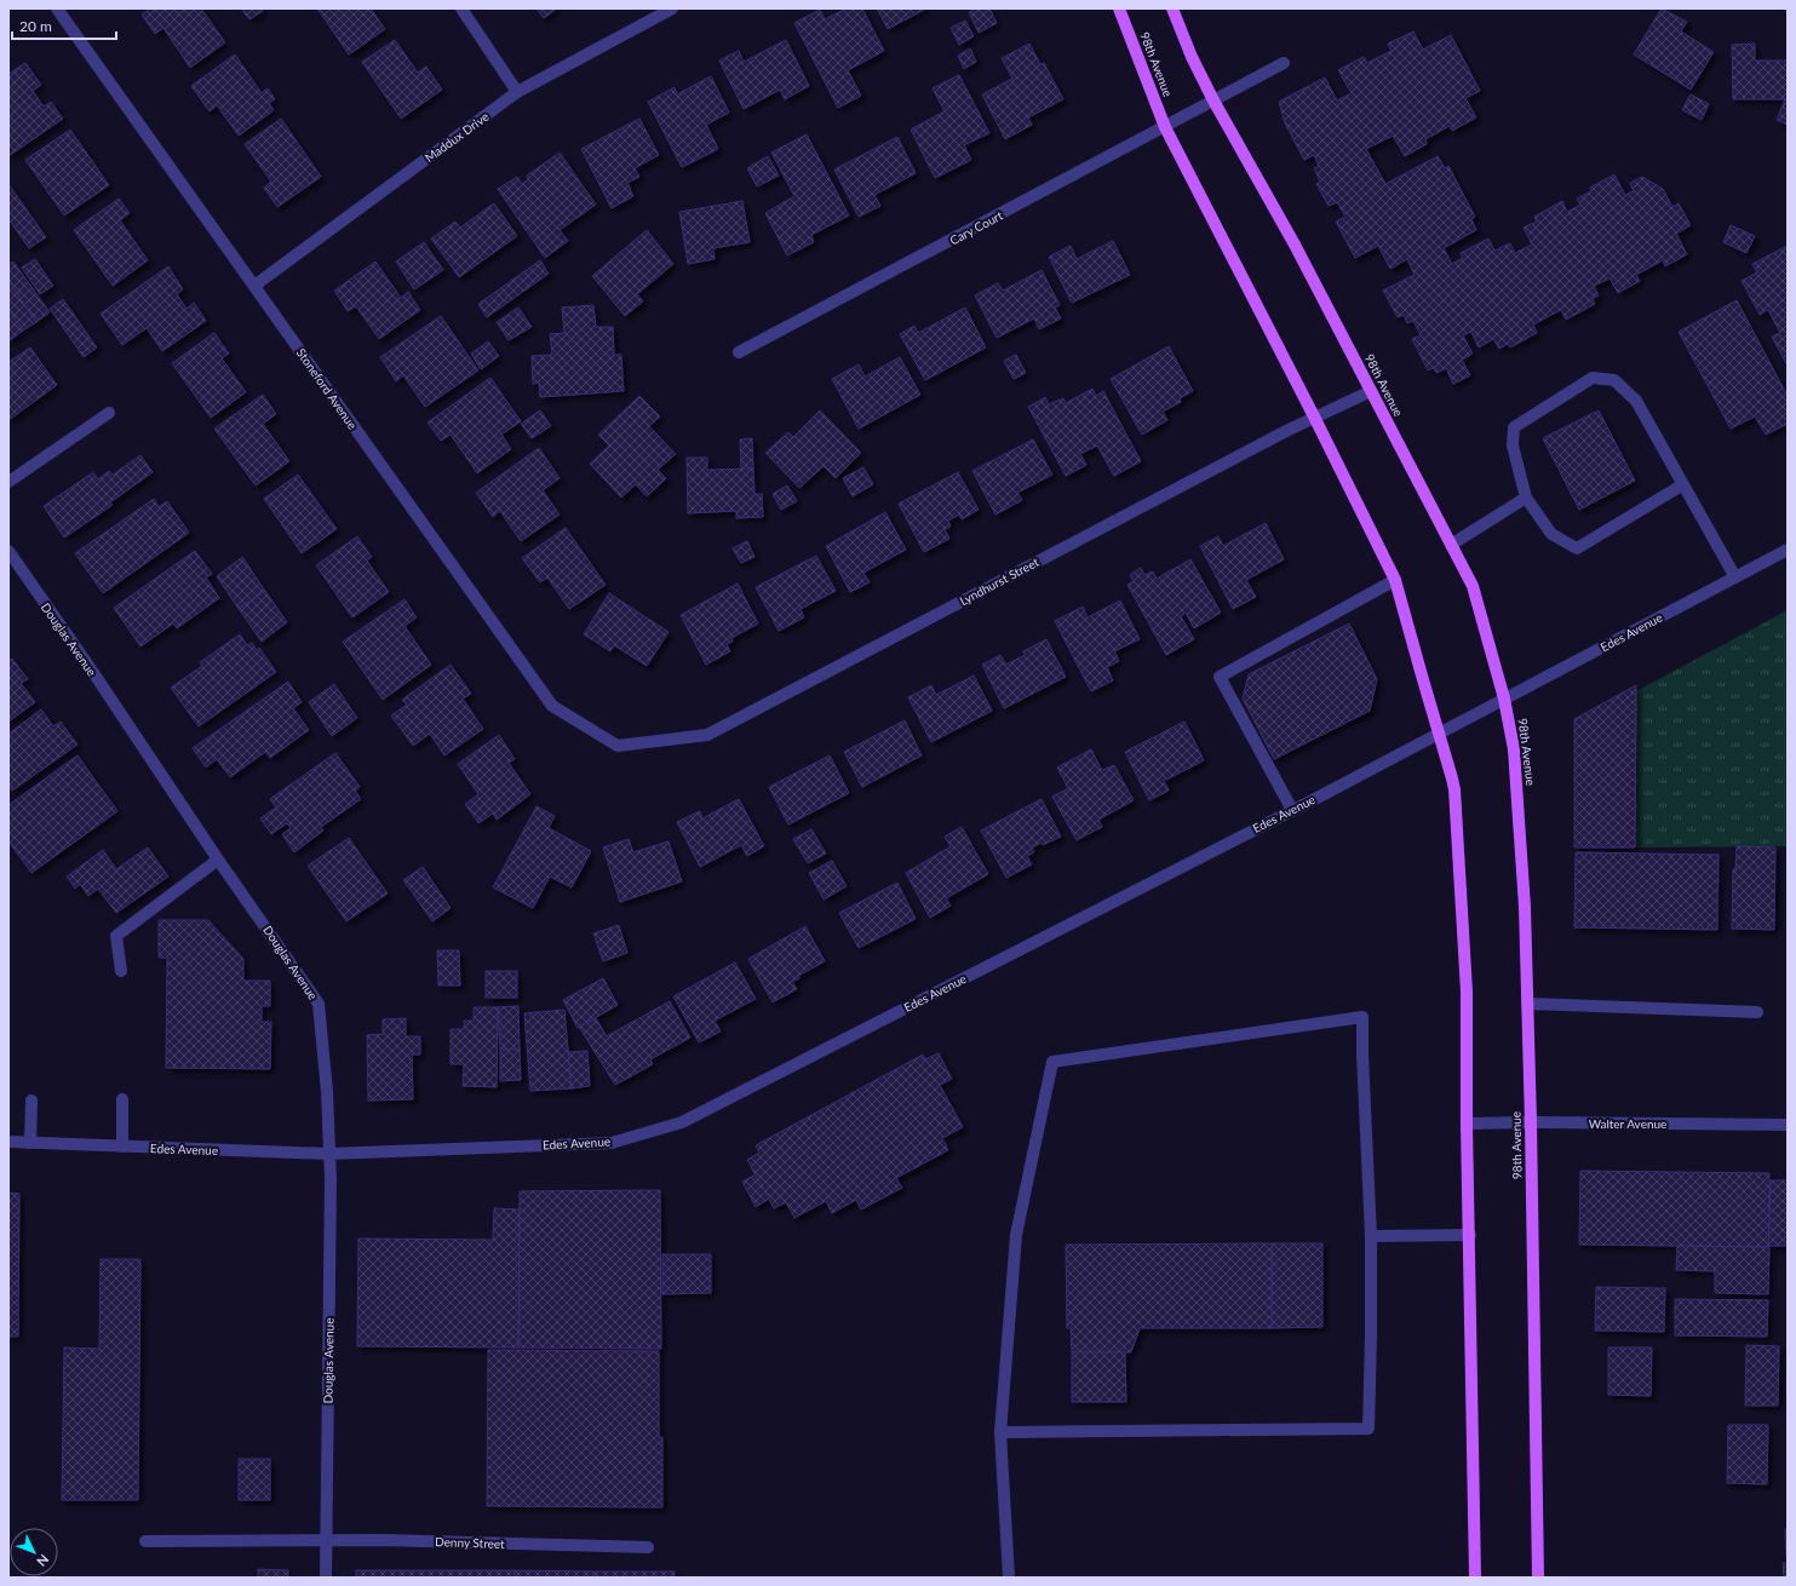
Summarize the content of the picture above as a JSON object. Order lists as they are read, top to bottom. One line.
{"streets":{"main road":["98th Avenue"],"street":["Maddux Drive","Cary Court","Stoneford Avenue","Lyndhurst Street","Edes Avenue","Douglas Avenue","Walter Avenue","Denny Street"]},"crossings":[["98th Avenue","Cary Court"],["98th Avenue","Lyndhurst Street"],["98th Avenue","Edes Avenue"],["98th Avenue","Walter Avenue"],["Maddux Drive","Stoneford Avenue"],["Stoneford Avenue","Lyndhurst Street"],["Edes Avenue","Douglas Avenue"],["Douglas Avenue","Denny Street"]],"scale_bar":"20 m","north":"bottom right"}
